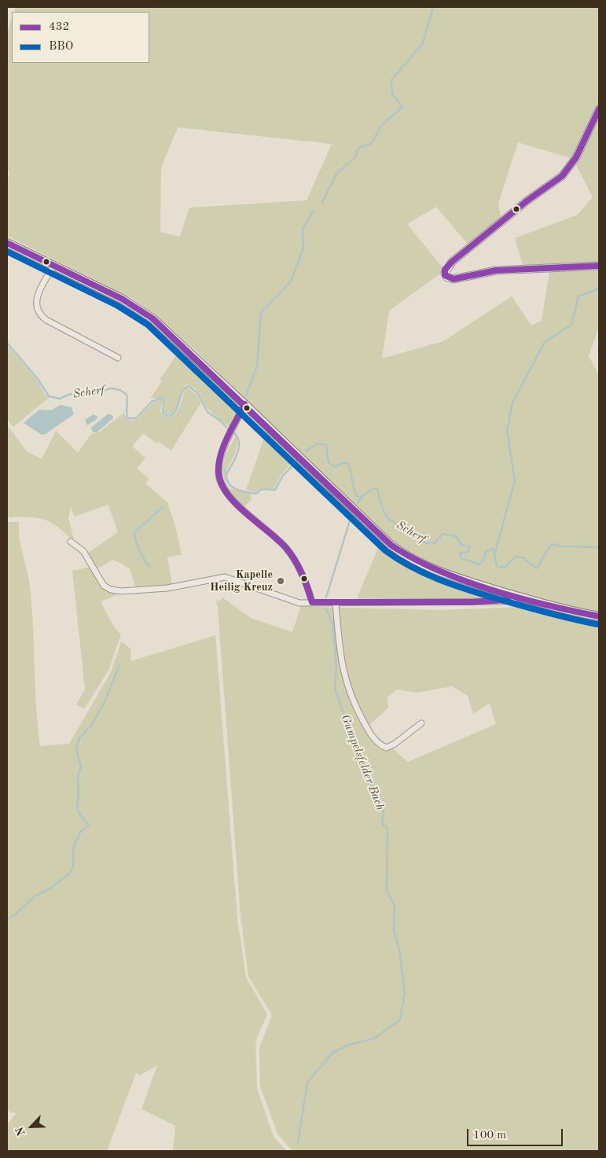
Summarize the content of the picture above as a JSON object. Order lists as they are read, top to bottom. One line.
{"water":["Scherf","Gumpelsfelder Bach"],"places":["Kapelle Heilig Kreuz"],"lines":["transit line 432","transit line BBO"],"legend":["432","BBO"],"scale_bar":"100 m","north":"bottom left"}
